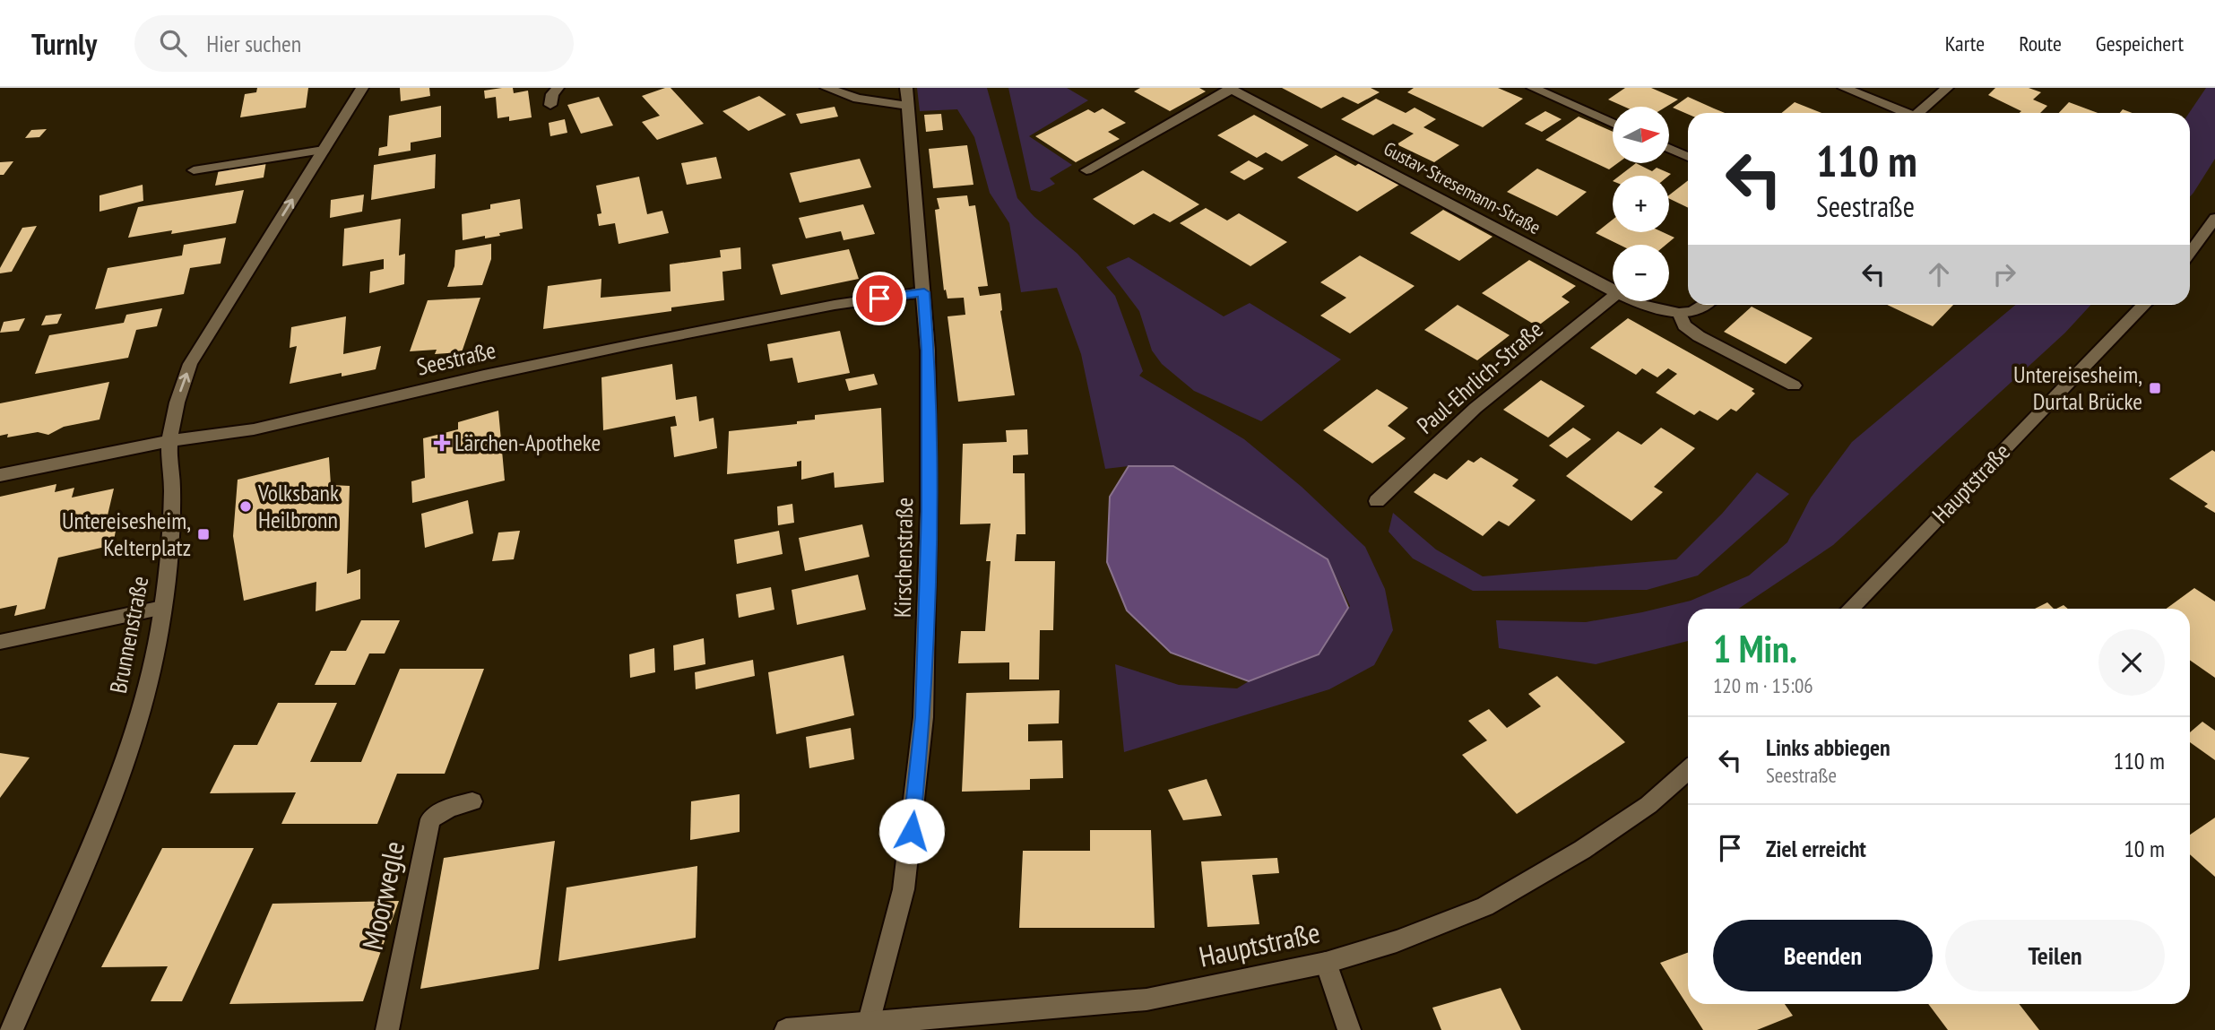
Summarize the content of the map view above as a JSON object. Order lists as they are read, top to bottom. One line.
{"streets":{"street":["Gustav-Stresemann-Straße","Seestraße","Paul-Ehrlich-Straße","Hauptstraße","Kirschenstraße","Brunnenstraße","Moorwegle"]},"crossings":[["Seestraße","Kirschenstraße"],["Seestraße","Brunnenstraße"],["Hauptstraße","Kirschenstraße"]],"places":{"transit":["Untereisesheim, Durtal Brücke","Untereisesheim, Kelterplatz"],"health":["Lärchen-Apotheke"],"other":["Volksbank Heilbronn"]},"north":"right","page":{"header":"Turnly","search":"Hier suchen","nav":["Karte","Route","Gespeichert"],"map_buttons":["+","−"],"turn":["110 m","Seestraße"],"heading":["1 Min.","120 m · 15:06"],"list":[{"name":"Links abbiegen","note":"Seestraße","value":"110 m"},{"name":"Ziel erreicht","value":"10 m"}],"buttons":["Beenden","Teilen"]}}
